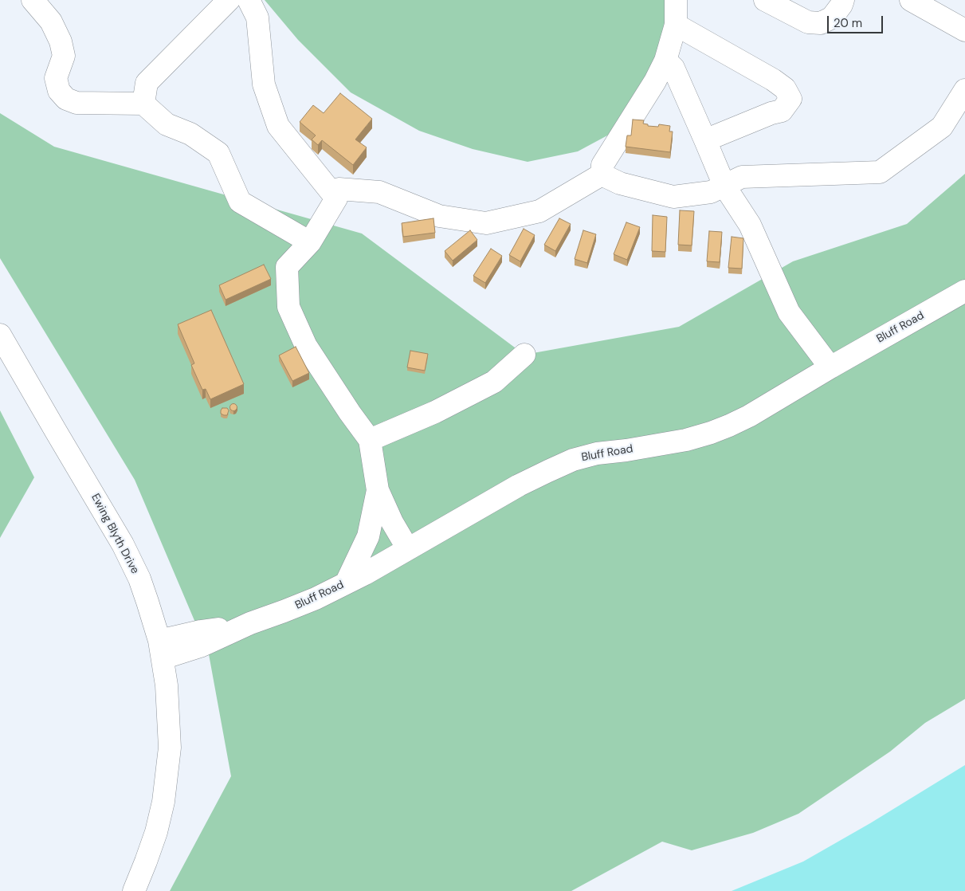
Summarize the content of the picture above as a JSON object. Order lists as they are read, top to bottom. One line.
{"streets":{"street":["Bluff Road","Ewing Blyth Drive"]},"crossings":[["Bluff Road","Ewing Blyth Drive"]],"scale_bar":"20 m"}
